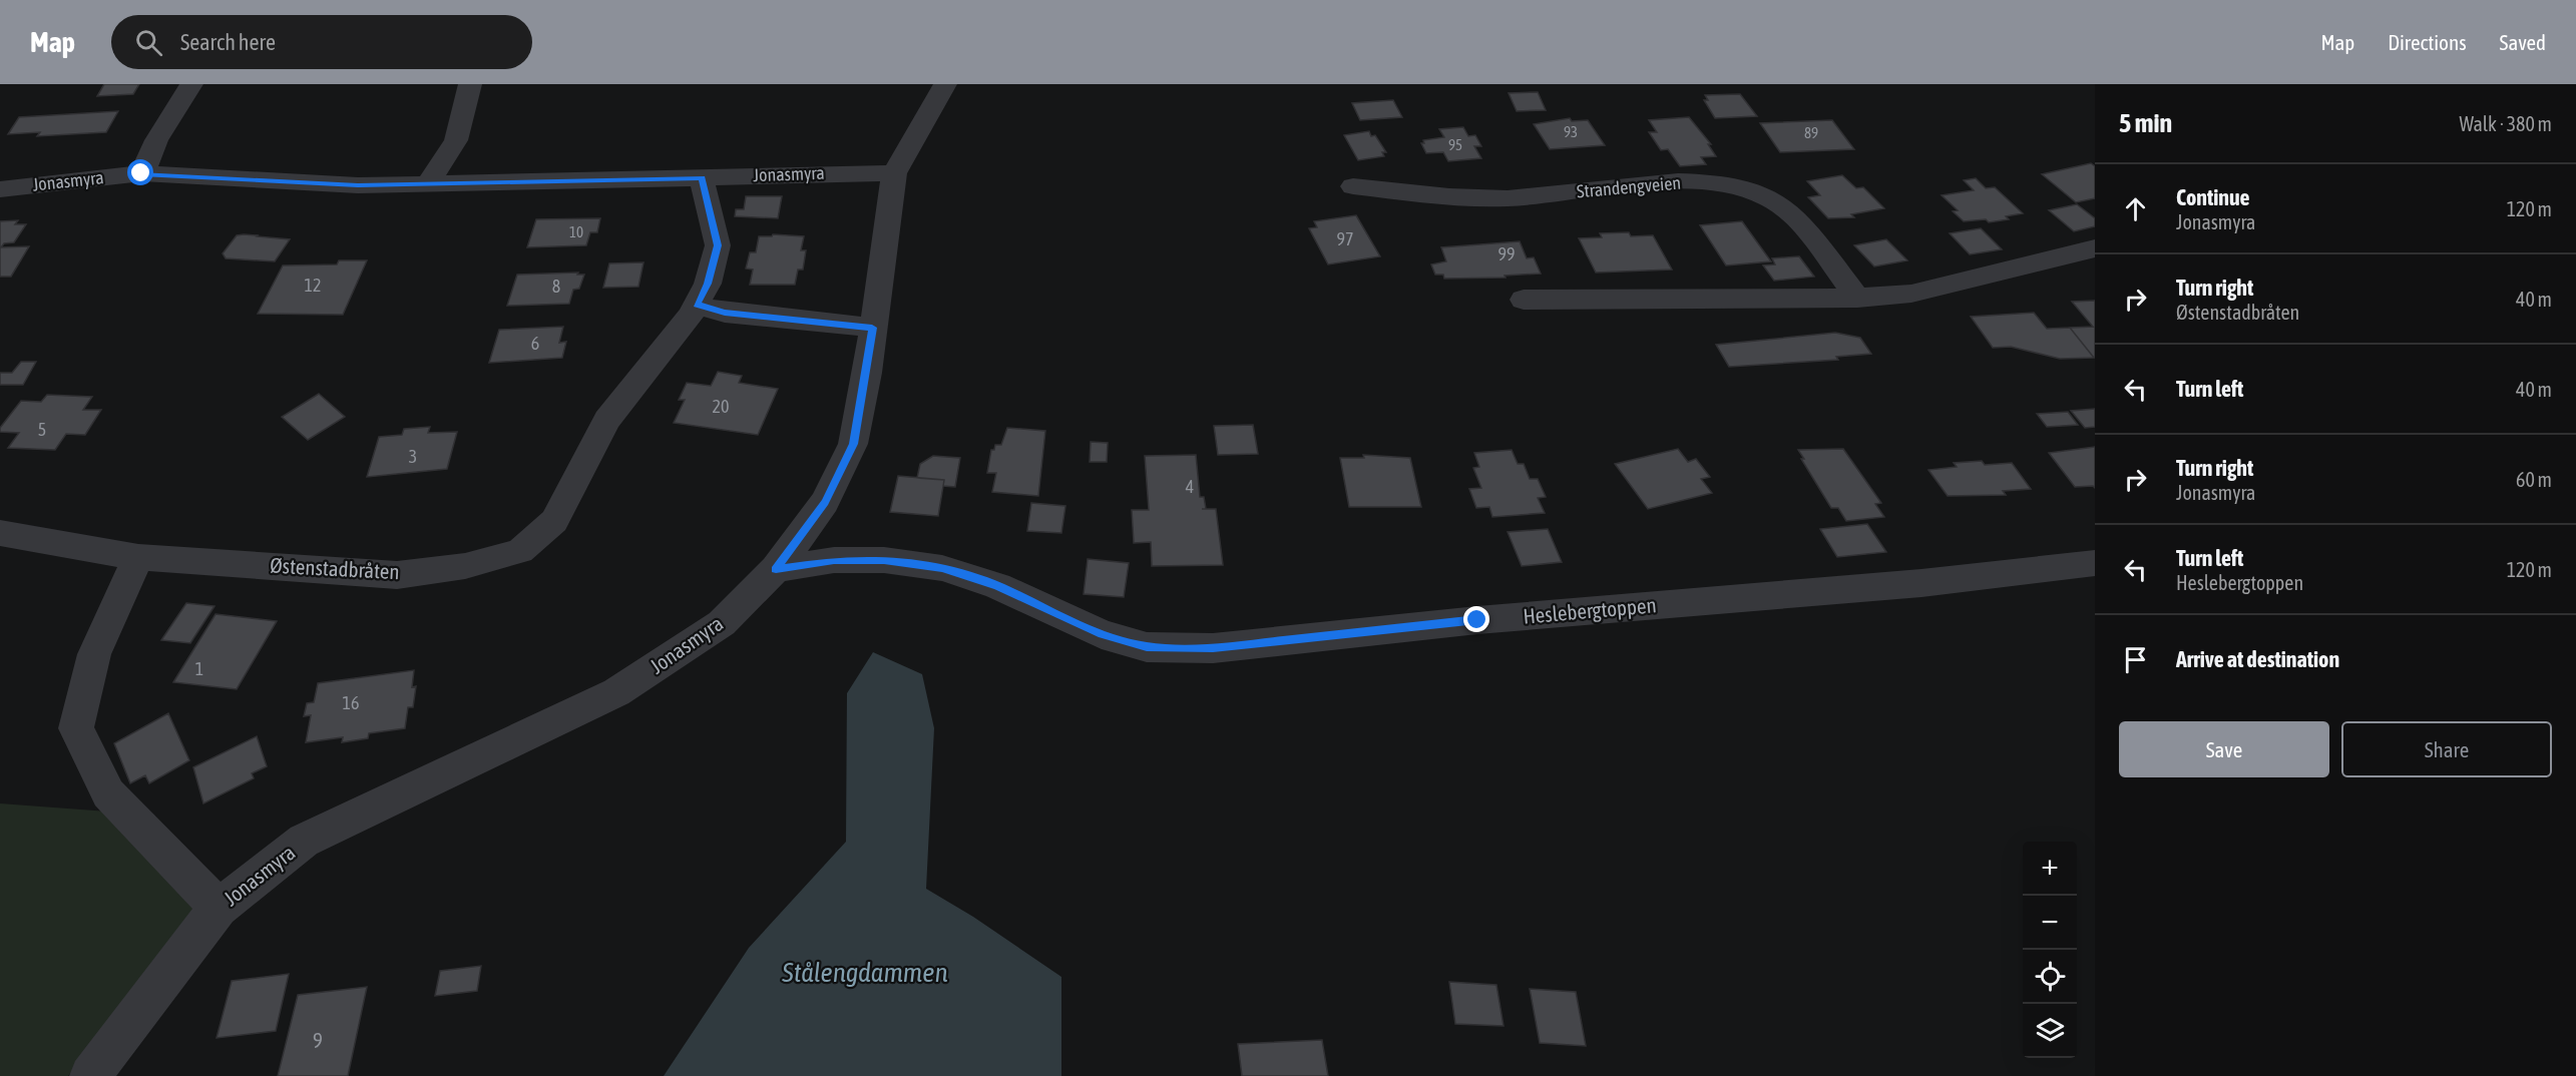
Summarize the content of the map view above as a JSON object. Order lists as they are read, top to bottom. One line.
{"streets":{"street":["Jonasmyra","Strandengveien","Østenstadbråten","Heslebergtoppen"]},"crossings":[["Jonasmyra","Østenstadbråten"],["Jonasmyra","Heslebergtoppen"]],"water":["Stålengdammen"],"house_numbers":["93","89","95","10","97","99","12","8","6","20","5","3","4","1","16","9"],"page":{"header":"Map","search":"Search here","nav":["Map","Directions","Saved"],"heading":["5 min","Walk · 380 m"],"list":[["Continue","Jonasmyra","120 m"],["Turn right","Østenstadbråten","40 m"],["Turn left","40 m"],["Turn right","Jonasmyra","60 m"],["Turn left","Heslebergtoppen","120 m"],"Arrive at destination"],"buttons":["Save","Share"],"map_buttons":["+","−"]}}
